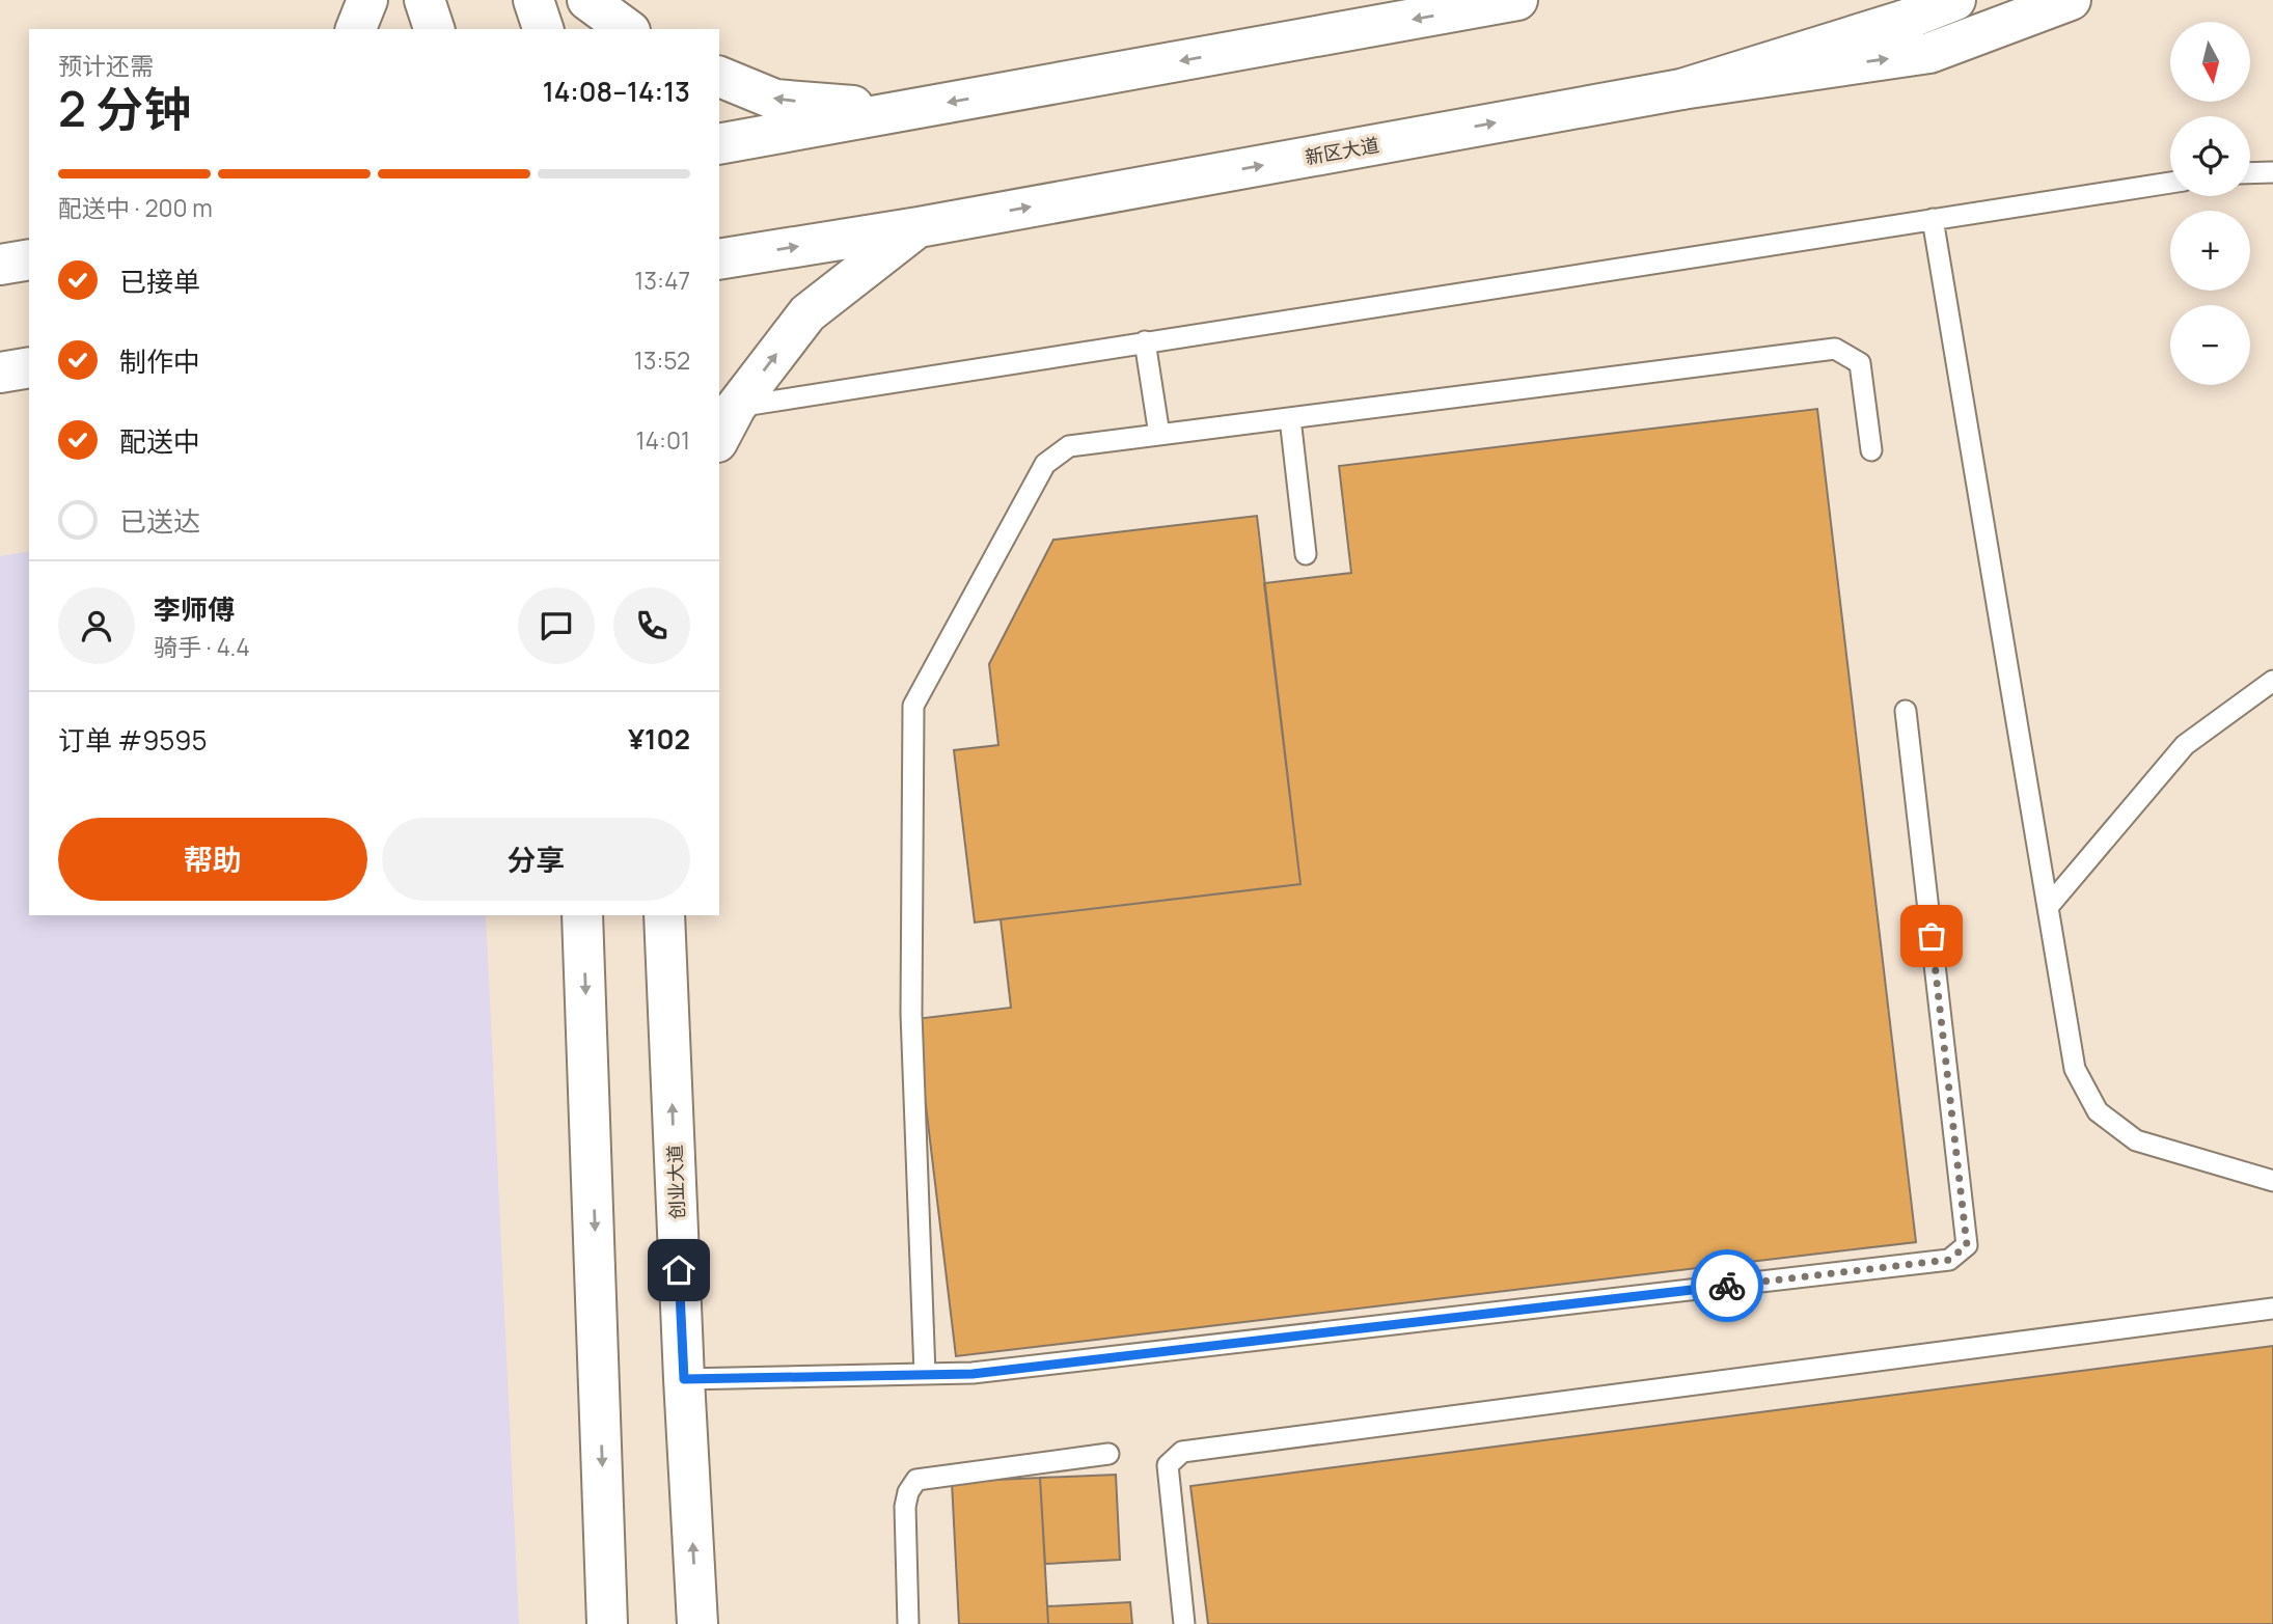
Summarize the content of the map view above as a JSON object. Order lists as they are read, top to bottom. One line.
{"streets":{"main road":["新区大道","创业大道"]},"north":"bottom","page":{"map_buttons":["+","−"],"heading":["2 分钟","预计还需","14:08–14:13"],"panel":["李师傅","骑手 · 4.4","订单 #9595","¥102"],"bar":"配送中 · 200 m","list":[["已接单","13:47"],["制作中","13:52"],["配送中","14:01"],"已送达"],"buttons":["帮助","分享"]}}
